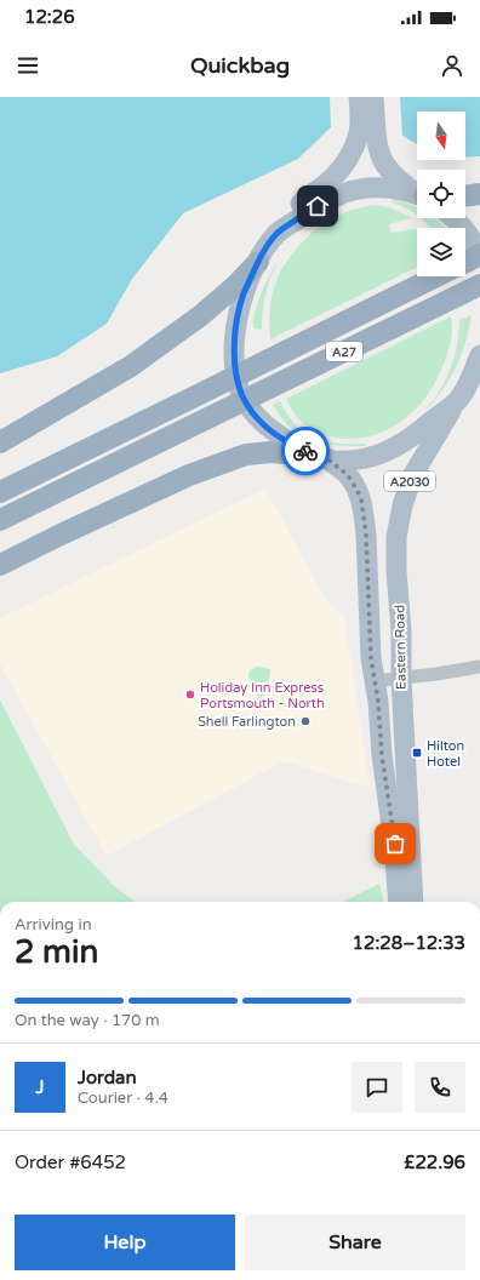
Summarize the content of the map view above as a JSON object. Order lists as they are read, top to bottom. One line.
{"streets":{"highway":["A27"],"main road":["A2030","Eastern Road"]},"places":{"other":["Holiday Inn Express Portsmouth - North","Shell Farlington"],"transit":["Hilton Hotel"]},"north":"bottom","page":{"status":"12:26","header":"Quickbag","heading":["2 min","Arriving in","12:28–12:33"],"panel":["Jordan","Courier · 4.4","Order #6452","£22.96"],"bar":"On the way · 170 m","round":"J","buttons":["Help","Share"]}}
